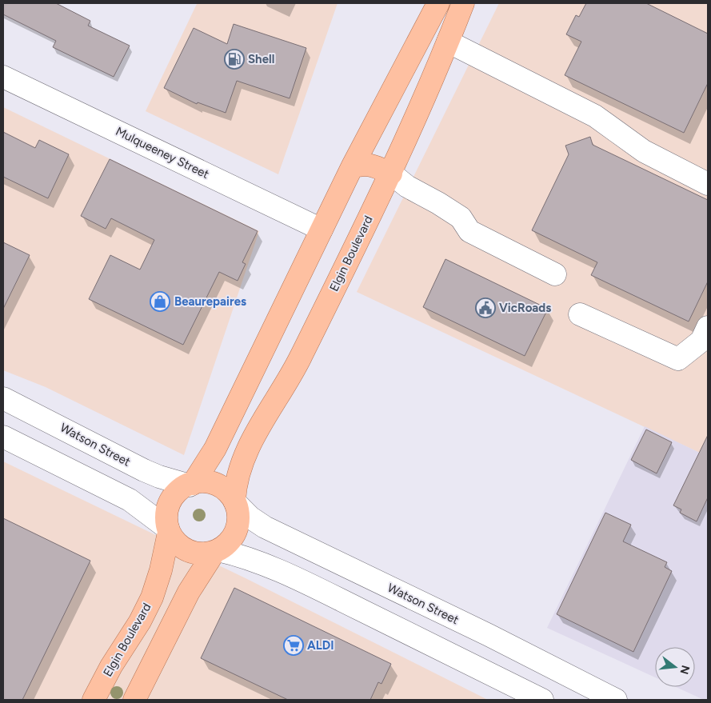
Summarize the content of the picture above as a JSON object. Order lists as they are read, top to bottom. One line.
{"streets":{"main road":["Elgin Boulevard"],"street":["Mulqueeney Street","Watson Street"]},"crossings":[["Elgin Boulevard","Watson Street"]],"places":{"fuel station":["Shell"],"shop":["Beaurepaires"],"public building":["VicRoads"],"supermarket":["ALDI"]},"north":"right"}
